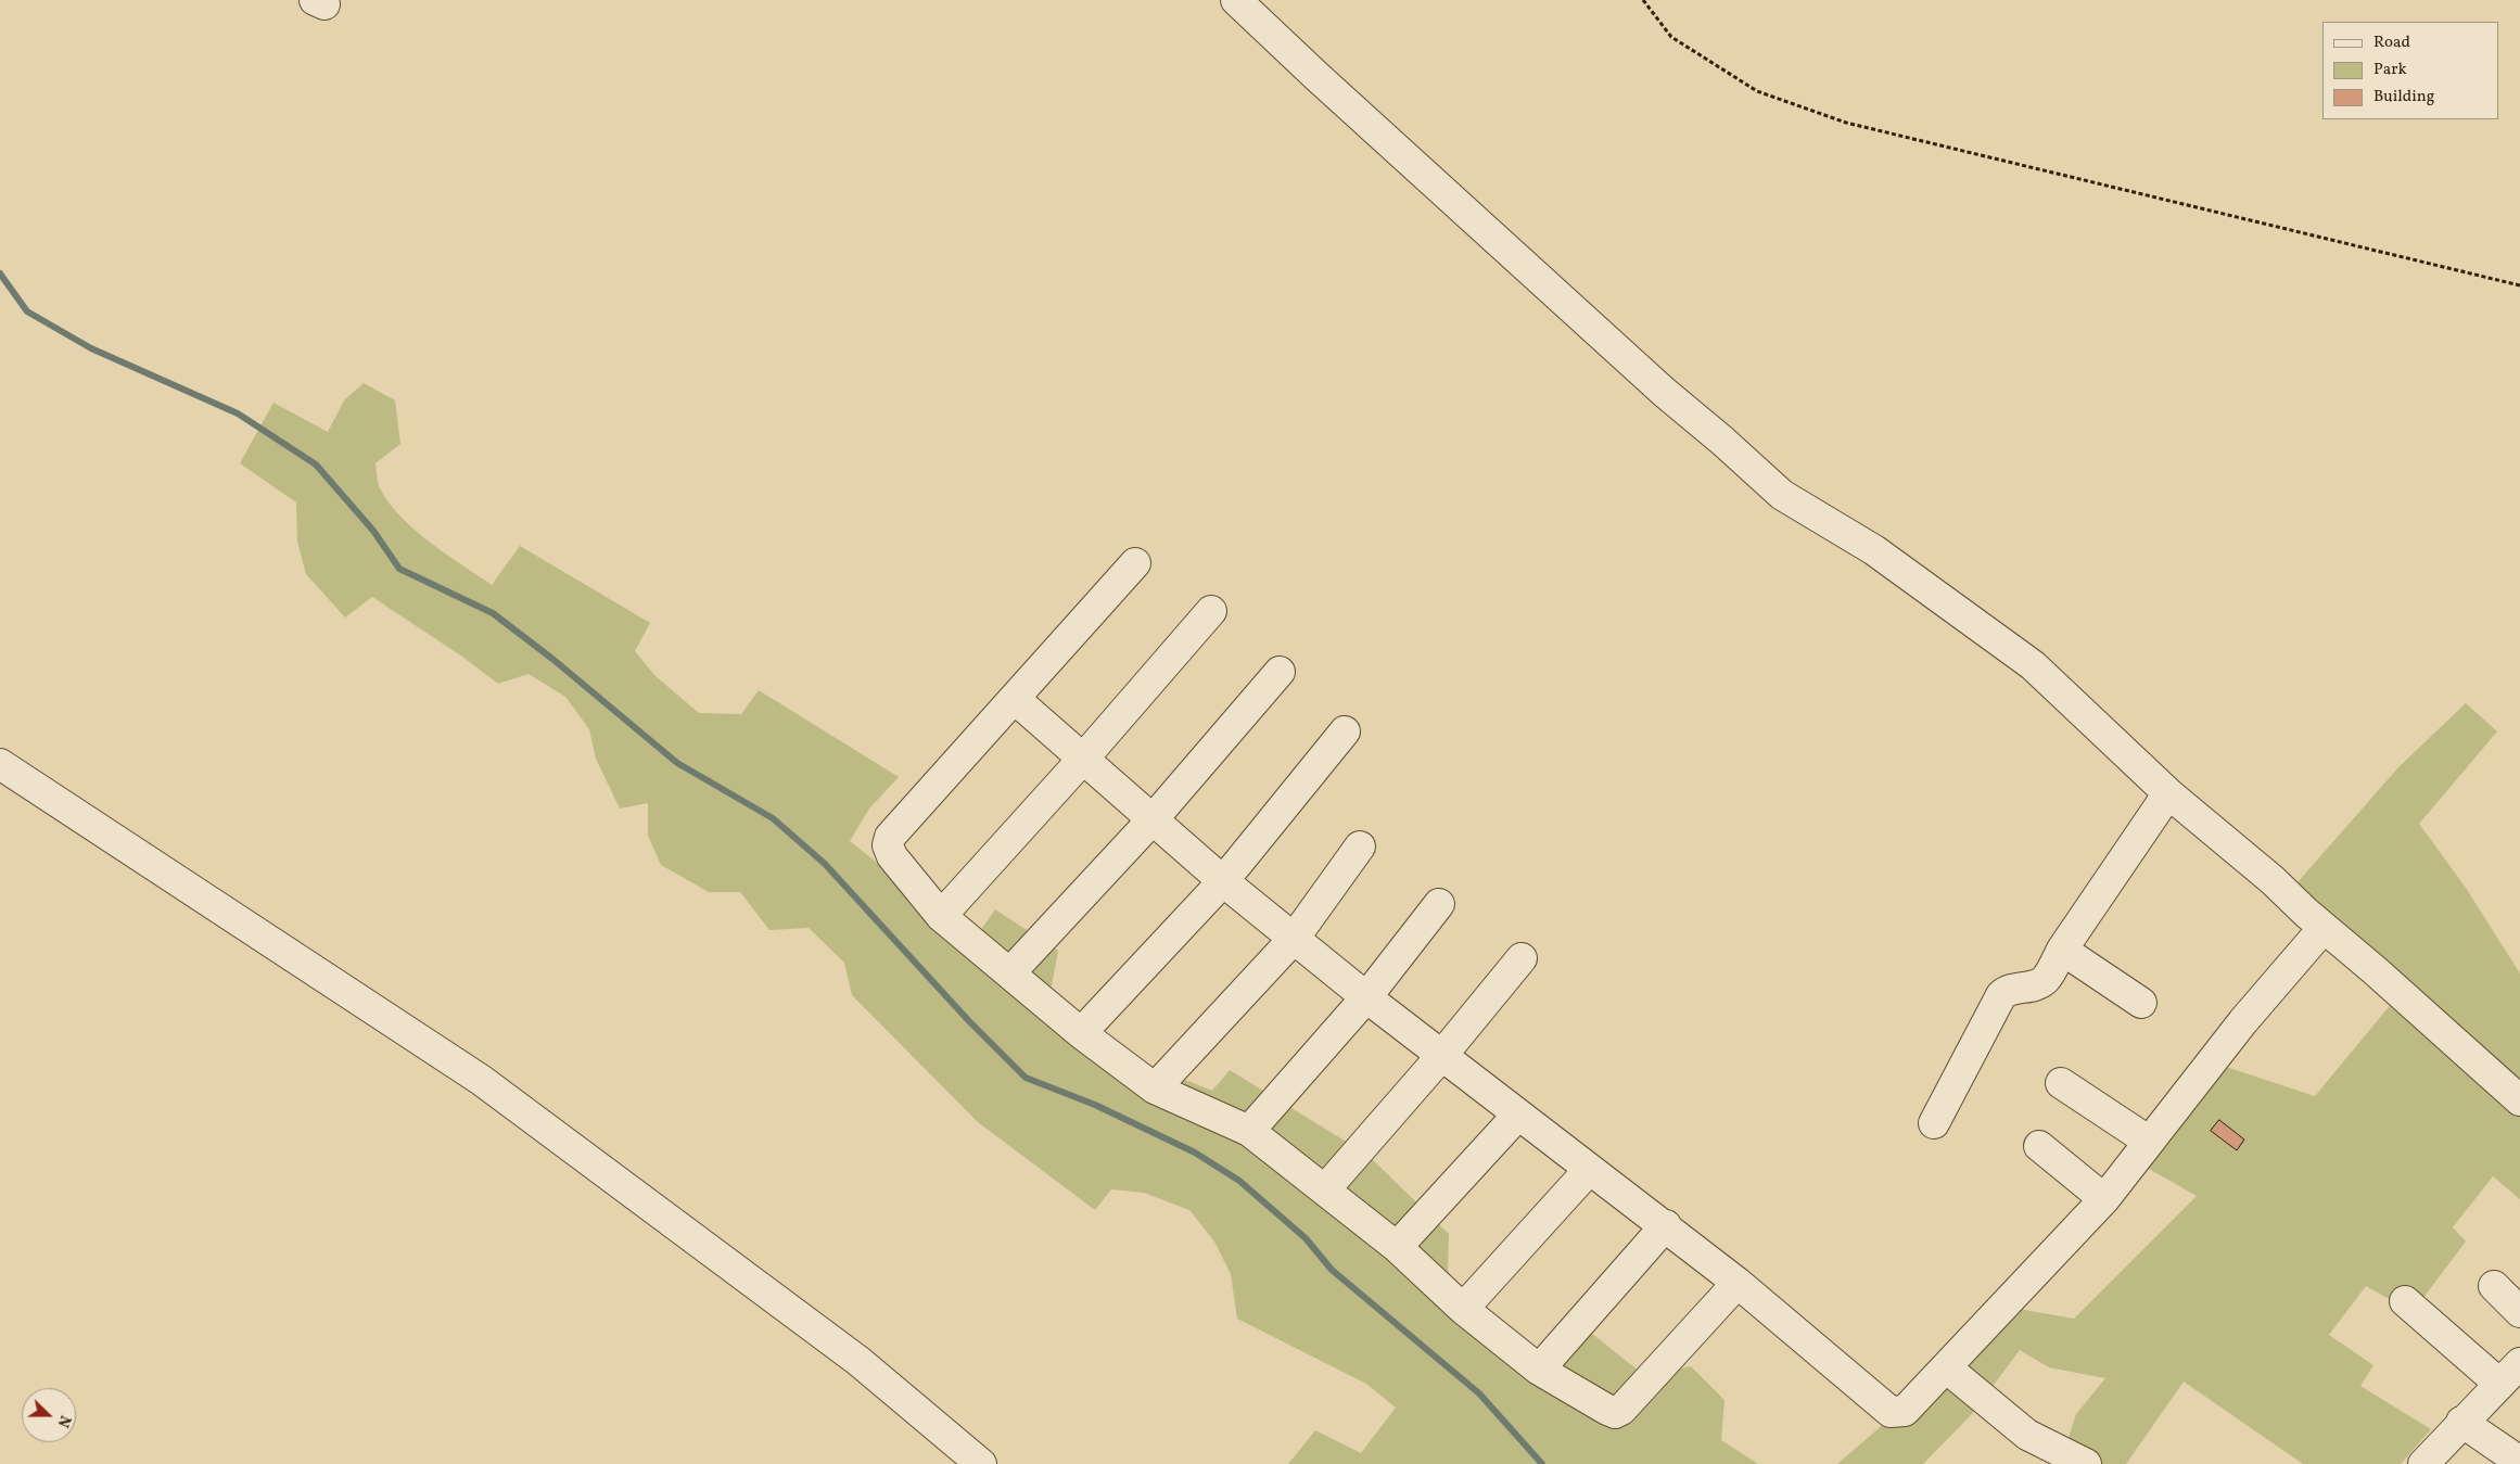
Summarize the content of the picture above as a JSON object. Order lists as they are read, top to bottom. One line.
{"legend":["Road","Park","Building"],"north":"right"}
